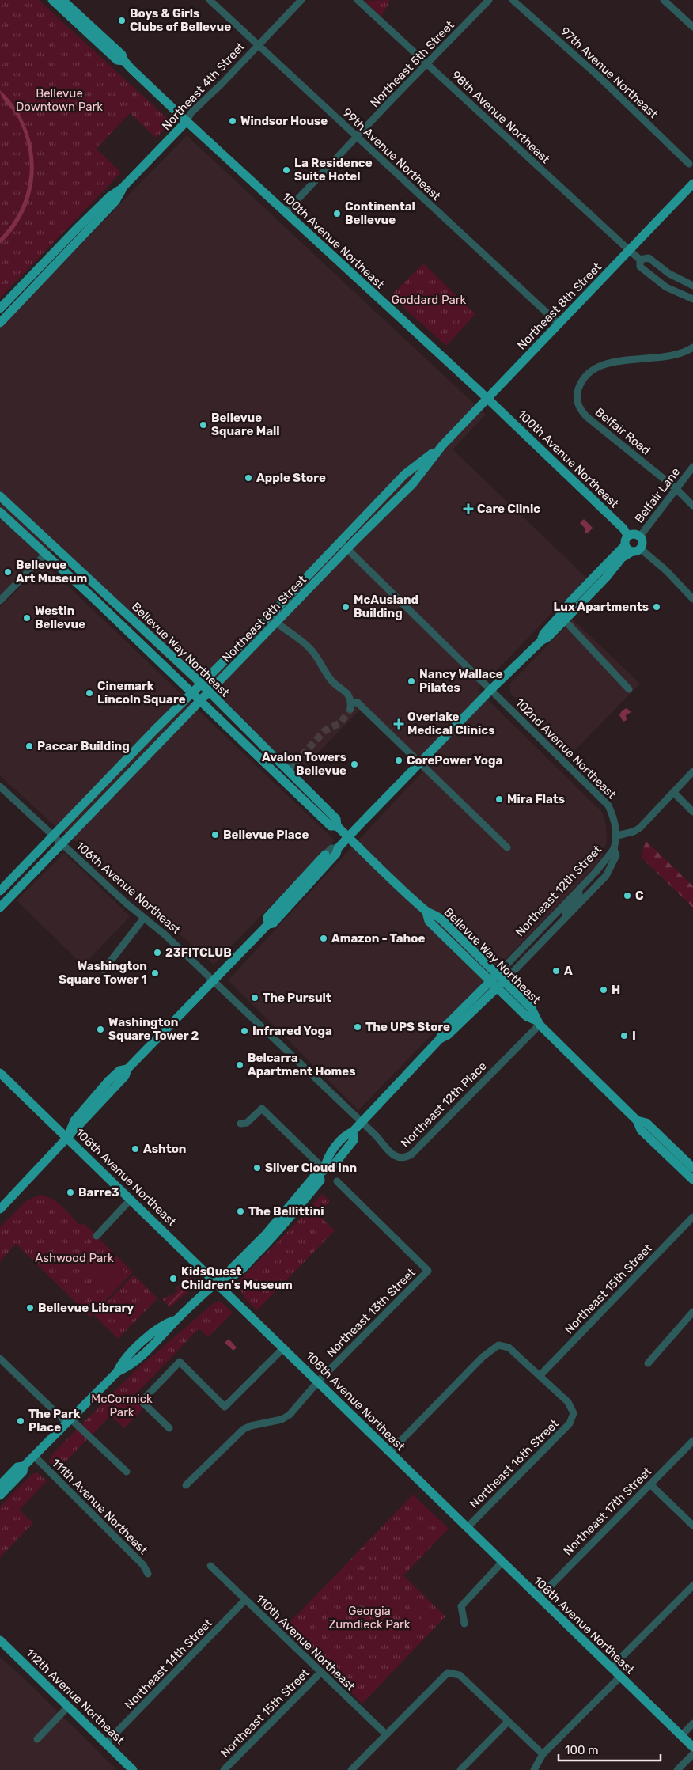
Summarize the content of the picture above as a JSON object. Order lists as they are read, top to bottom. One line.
{"streets":{"main road":["Northeast 4th Street","100th Avenue Northeast","Northeast 8th Street","Bellevue Way Northeast","Northeast 12th Street","108th Avenue Northeast","112th Avenue Northeast"],"street":["Northeast 5th Street","97th Avenue Northeast","98th Avenue Northeast","99th Avenue Northeast","Belfair Road","Belfair Lane","102nd Avenue Northeast","106th Avenue Northeast","Northeast 12th Place","Northeast 15th Street","Northeast 13th Street","Northeast 16th Street","111th Avenue Northeast","Northeast 17th Street","110th Avenue Northeast","Northeast 14th Street"]},"crossings":[["Northeast 5th Street","98th Avenue Northeast"],["Northeast 5th Street","99th Avenue Northeast"],["Northeast 5th Street","100th Avenue Northeast"],["Northeast 4th Street","99th Avenue Northeast"],["Northeast 4th Street","100th Avenue Northeast"],["98th Avenue Northeast","Northeast 8th Street"],["99th Avenue Northeast","Northeast 8th Street"],["100th Avenue Northeast","Northeast 8th Street"],["Northeast 8th Street","Bellevue Way Northeast"],["Northeast 8th Street","102nd Avenue Northeast"],["Northeast 8th Street","106th Avenue Northeast"],["Belfair Road","Belfair Lane"],["Bellevue Way Northeast","Northeast 12th Street"],["Bellevue Way Northeast","Northeast 12th Place"],["102nd Avenue Northeast","Northeast 12th Street"],["106th Avenue Northeast","Northeast 12th Street"],["106th Avenue Northeast","Northeast 12th Place"],["Northeast 12th Street","Northeast 12th Place"],["Northeast 12th Street","108th Avenue Northeast"],["Northeast 12th Street","111th Avenue Northeast"],["108th Avenue Northeast","Northeast 13th Street"],["108th Avenue Northeast","Northeast 16th Street"],["108th Avenue Northeast","Northeast 17th Street"],["Northeast 15th Street","Northeast 16th Street"],["Northeast 15th Street","110th Avenue Northeast"],["110th Avenue Northeast","Northeast 14th Street"],["Northeast 14th Street","112th Avenue Northeast"]],"parks":["Bellevue Downtown Park","Goddard Park","Ashwood Park","McCormick Park","Georgia Zumdieck Park"],"places":{"other":["Boys & Girls Clubs of Bellevue","Windsor House","La Residence Suite Hotel","Continental Bellevue","Bellevue Square Mall","Apple Store","Bellevue Art Museum","McAusland Building","Lux Apartments","Westin Bellevue","Nancy Wallace Pilates","Cinemark Lincoln Square","Paccar Building","CorePower Yoga","Avalon Towers Bellevue","Mira Flats","Bellevue Place","C","Amazon - Tahoe","23FITCLUB","A","Washington Square Tower 1","H","The Pursuit","The UPS Store","Washington Square Tower 2","Infrared Yoga","I","Belcarra Apartment Homes","Ashton","Silver Cloud Inn","Barre3","The Bellittini","KidsQuest Children's Museum","Bellevue Library","The Park Place"],"health":["Care Clinic","Overlake Medical Clinics"]},"scale_bar":"100 m"}
